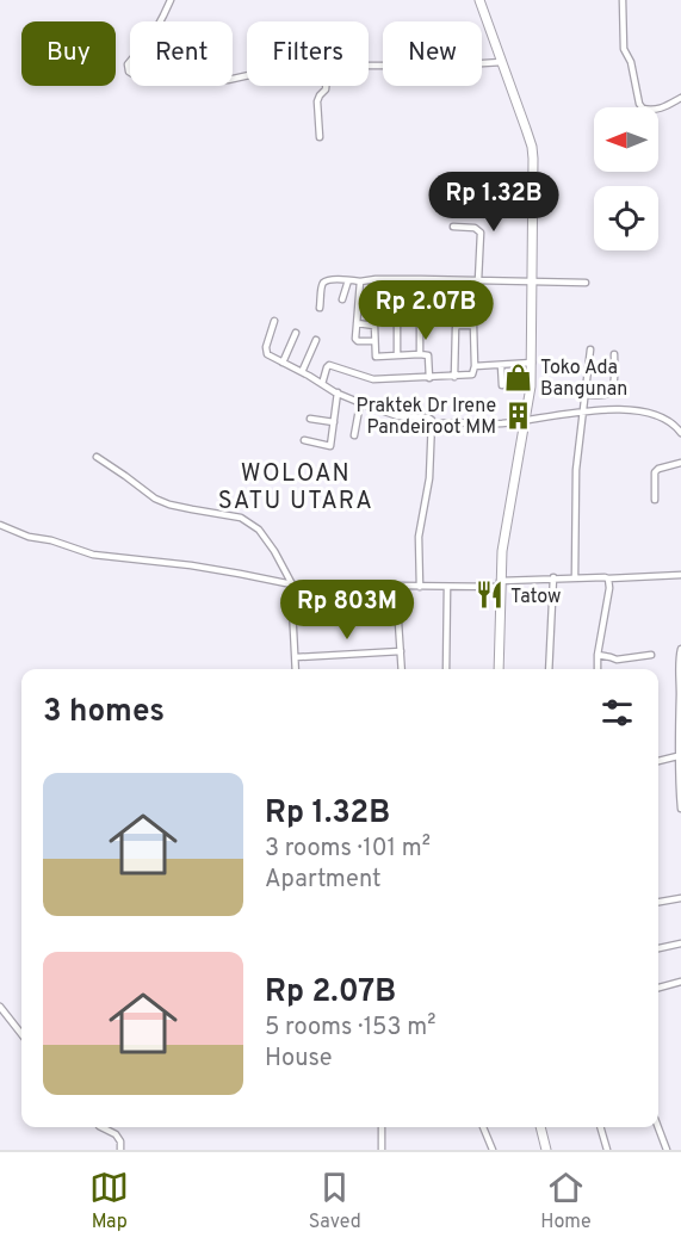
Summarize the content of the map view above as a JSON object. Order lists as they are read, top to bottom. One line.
{"districts":["WOLOAN SATU UTARA"],"places":{"shop":["Toko Ada Bangunan"],"building":["Praktek Dr Irene Pandeiroot MM"],"restaurant":["Tatow"]},"north":"left","page":{"chip":["Buy","Rent","Filters","New"],"price":["Rp 1.32B","Rp 2.07B","Rp 803M"],"heading":"3 homes","list":[{"name":"Rp 1.32B","note":"3 rooms · 101 m² · Apartment"},{"name":"Rp 2.07B","note":"5 rooms · 153 m² · House"}],"tabs":["Map","Saved","Home"]}}
